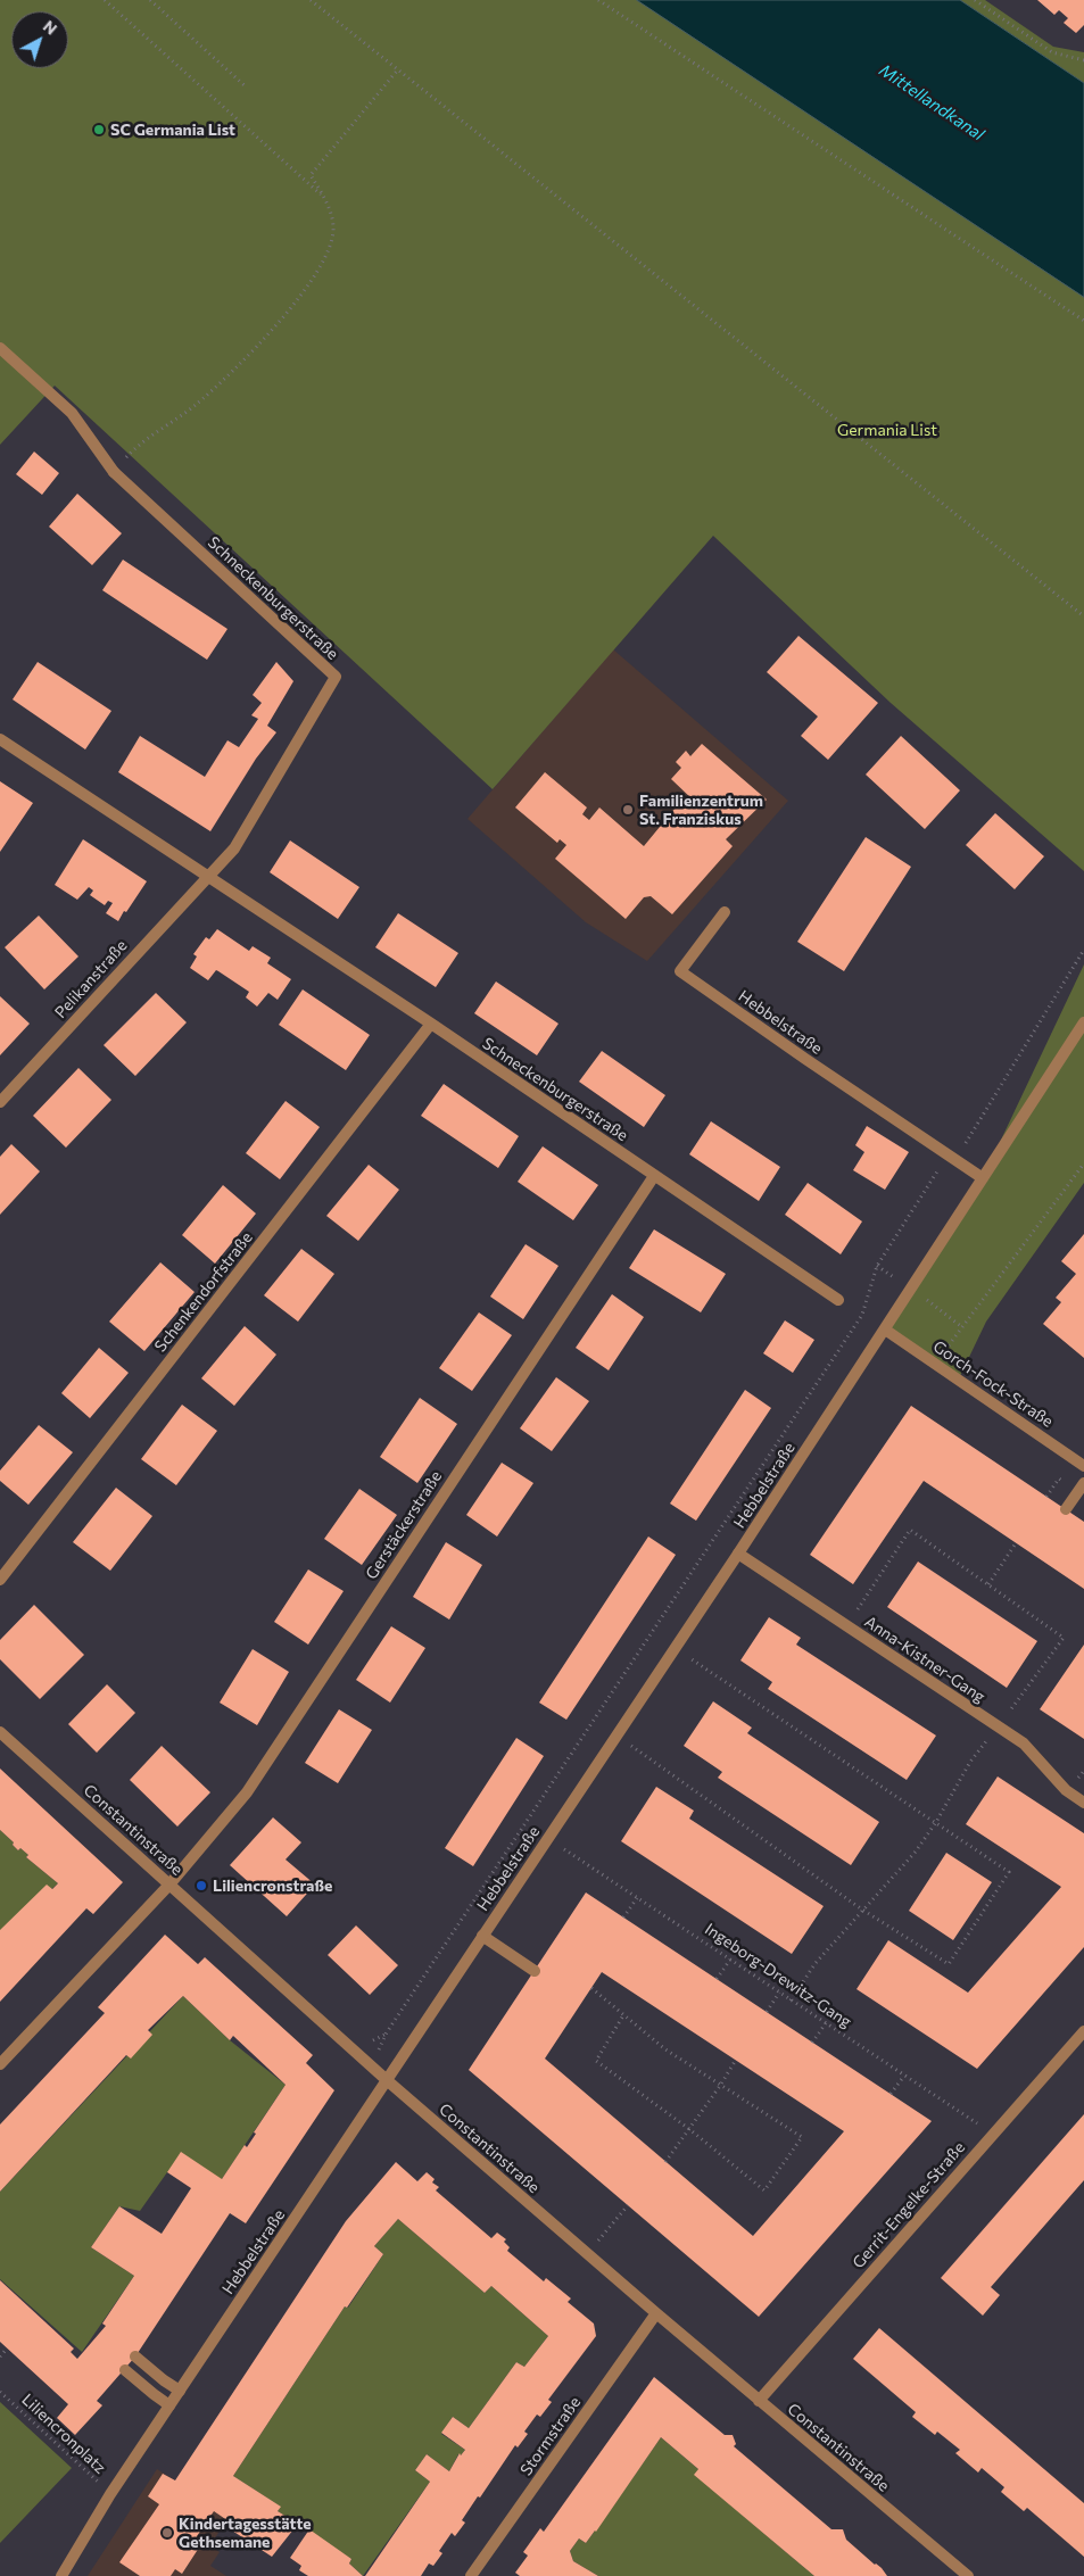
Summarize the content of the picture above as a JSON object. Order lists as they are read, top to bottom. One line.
{"streets":{"street":["Schneckenburgerstraße","Pelikanstraße","Hebbelstraße","Schenkendorfstraße","Gorch-Fock-Straße","Gerstäckerstraße","Anna-Kistner-Gang","Constantinstraße","Gerrit-Engelke-Straße","Stormstraße"],"path":["Ingeborg-Drewitz-Gang","Liliencronplatz"]},"crossings":[["Schneckenburgerstraße","Pelikanstraße"],["Schneckenburgerstraße","Schenkendorfstraße"],["Schneckenburgerstraße","Gerstäckerstraße"],["Hebbelstraße","Gorch-Fock-Straße"],["Hebbelstraße","Anna-Kistner-Gang"],["Hebbelstraße","Constantinstraße"],["Hebbelstraße","Liliencronplatz"],["Gerstäckerstraße","Constantinstraße"],["Constantinstraße","Gerrit-Engelke-Straße"],["Constantinstraße","Stormstraße"]],"water":["Mittellandkanal"],"parks":["Germania List"],"places":["SC Germania List","Familienzentrum St. Franziskus","Liliencronstraße","Kindertagesstätte Gethsemane"],"north":"top right"}
